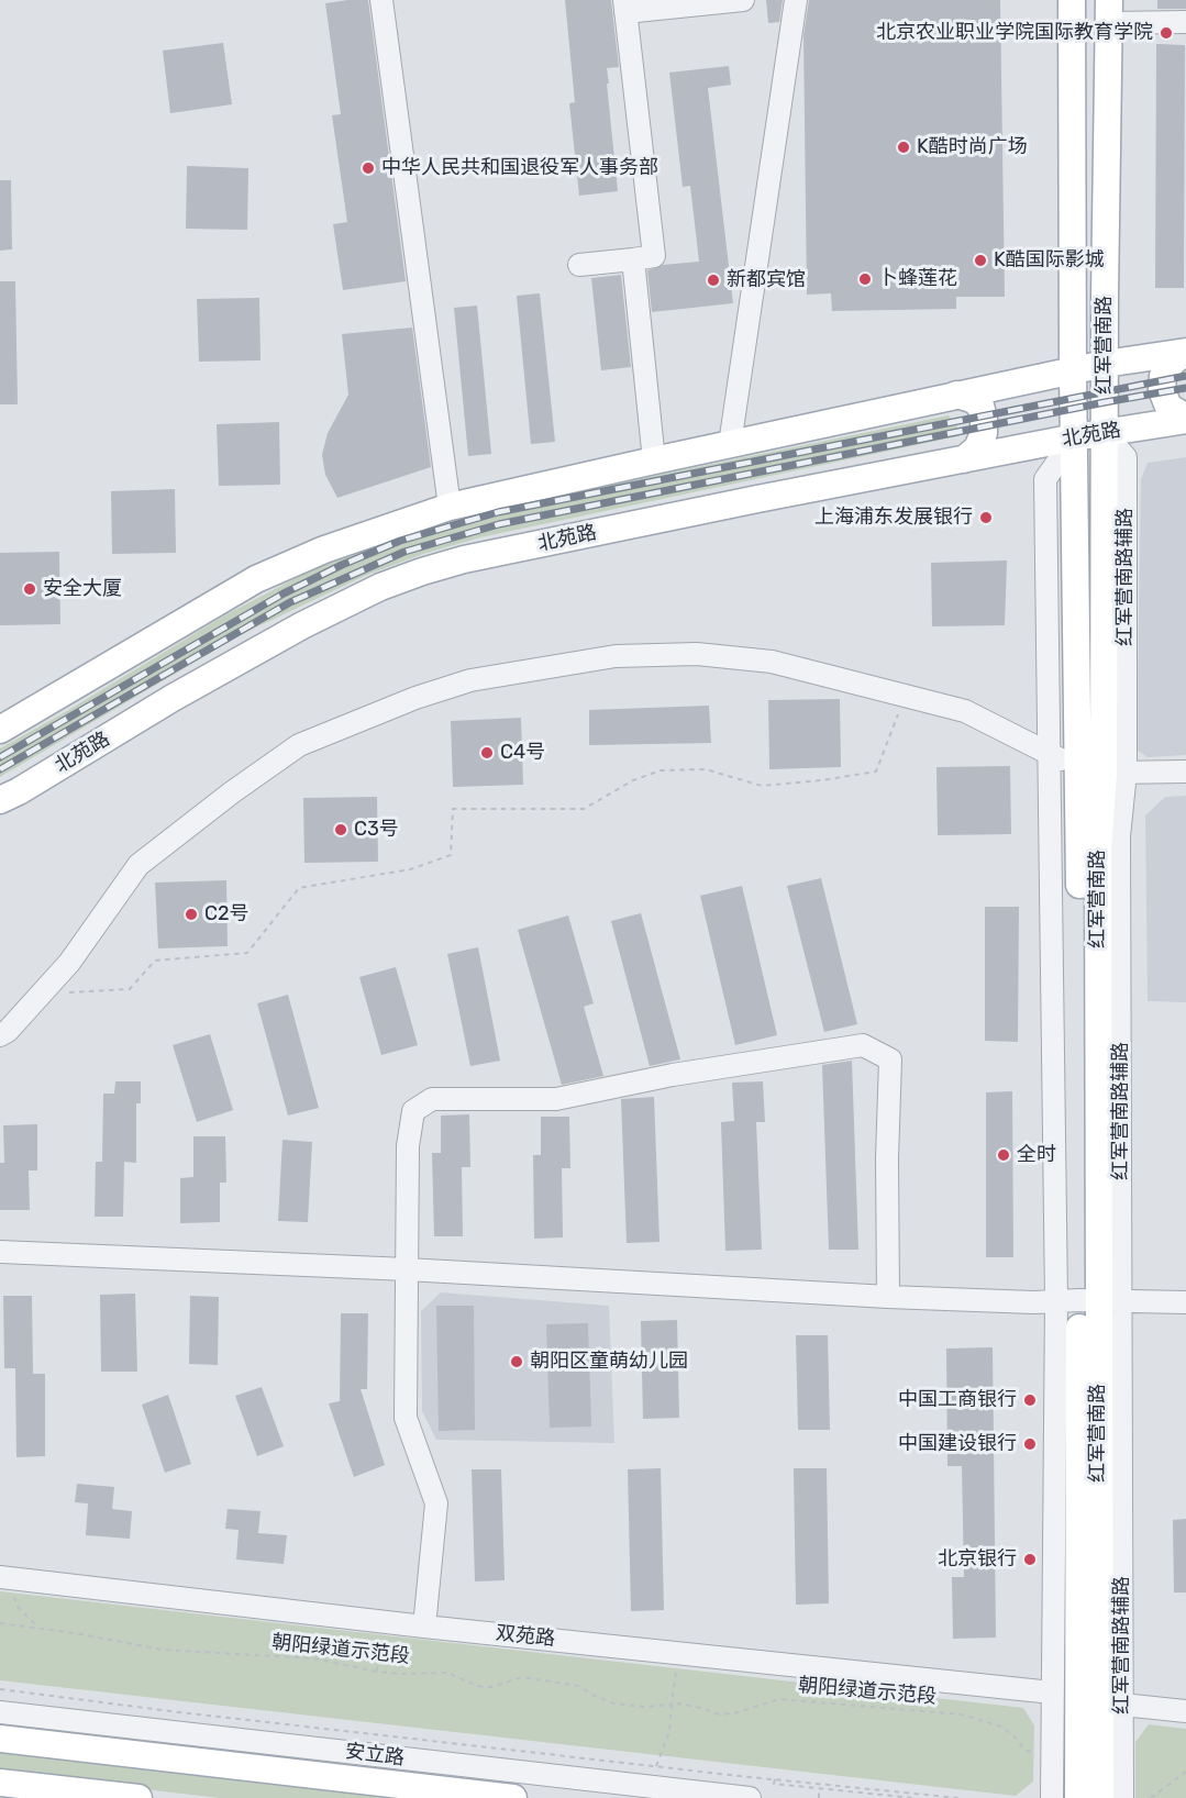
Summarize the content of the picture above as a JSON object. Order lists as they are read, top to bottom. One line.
{"streets":{"main road":["红军营南路","北苑路","安立路"],"street":["红军营南路辅路","双苑路"],"path":["朝阳绿道示范段"]},"crossings":[["红军营南路","北苑路"],["红军营南路","红军营南路辅路"],["北苑路","红军营南路辅路"],["红军营南路辅路","双苑路"],["红军营南路辅路","朝阳绿道示范段"]],"places":["北京农业职业学院国际教育学院","K酷时尚广场","中华人民共和国退役军人事务部","K酷国际影城","卜蜂莲花","新都宾馆","上海浦东发展银行","安全大厦","C4号","C3号","C2号","全时","朝阳区童萌幼儿园","中国工商银行","中国建设银行","北京银行"]}
